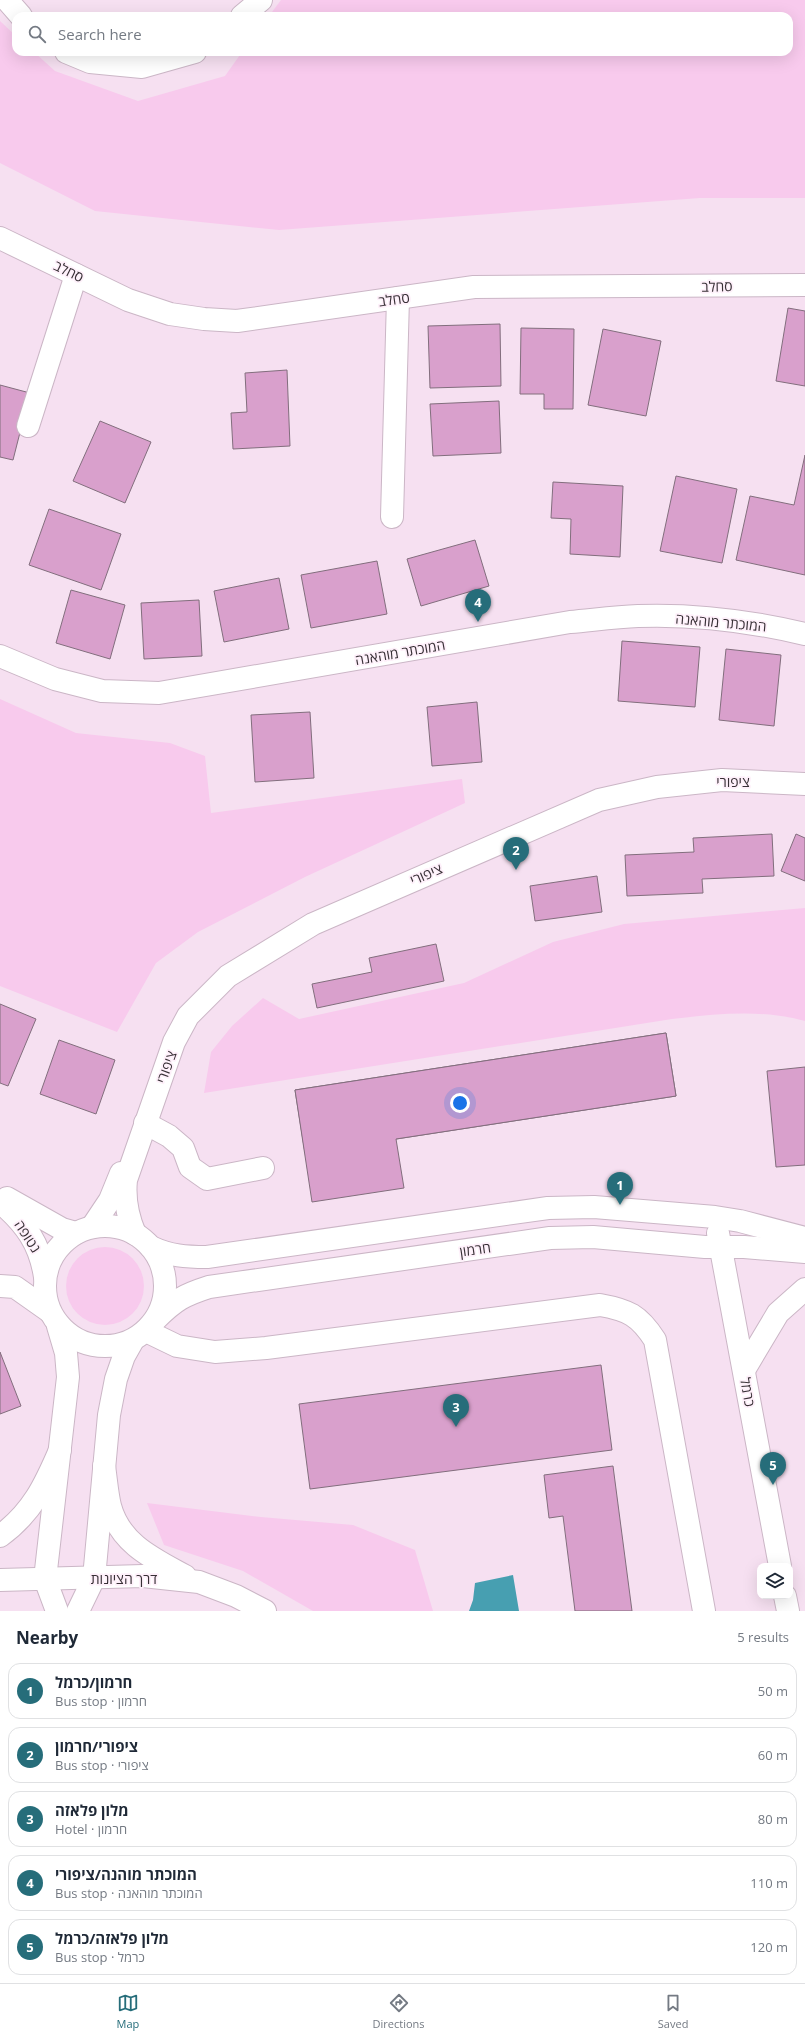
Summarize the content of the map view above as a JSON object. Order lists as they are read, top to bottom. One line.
{"streets":{"main road":["סחלב","המוכתר מוהאנה","ציפורי","נטופה","חרמון","כרמל","דרך הציונות"]},"crossings":[["ציפורי","נטופה"],["ציפורי","חרמון"],["נטופה","חרמון"],["חרמון","כרמל"]],"page":{"search":"Search here","pins":["4","2","1","3","5"],"heading":["Nearby","5 results"],"list":[{"mark":"1","name":"חרמון/כרמל","note":"Bus stop · חרמון","value":"50 m"},{"mark":"2","name":"ציפורי/חרמון","note":"Bus stop · ציפורי","value":"60 m"},{"mark":"3","name":"מלון פלאזה","note":"Hotel · חרמון","value":"80 m"},{"mark":"4","name":"המוכתר מוהנה/ציפורי","note":"Bus stop · המוכתר מוהאנה","value":"110 m"},{"mark":"5","name":"מלון פלאזה/כרמל","note":"Bus stop · כרמל","value":"120 m"}],"nav":["Map","Directions","Saved"]}}
